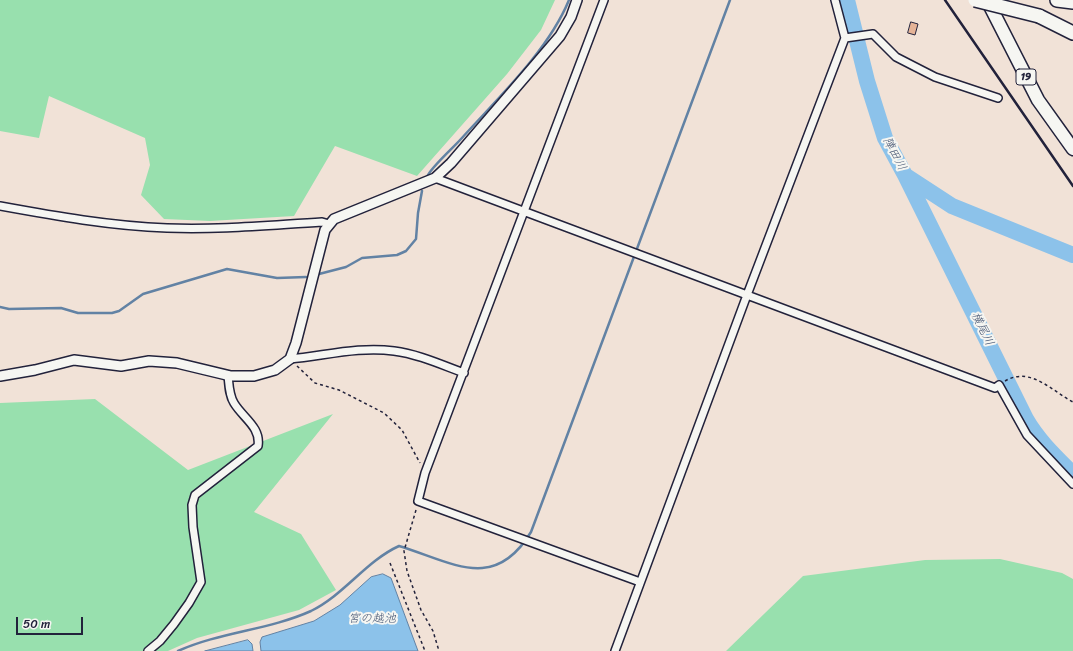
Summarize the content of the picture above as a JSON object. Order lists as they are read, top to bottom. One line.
{"streets":{"main road":["19"]},"water":["陣田川","横尾川","宮の越池"],"scale_bar":"50 m"}
